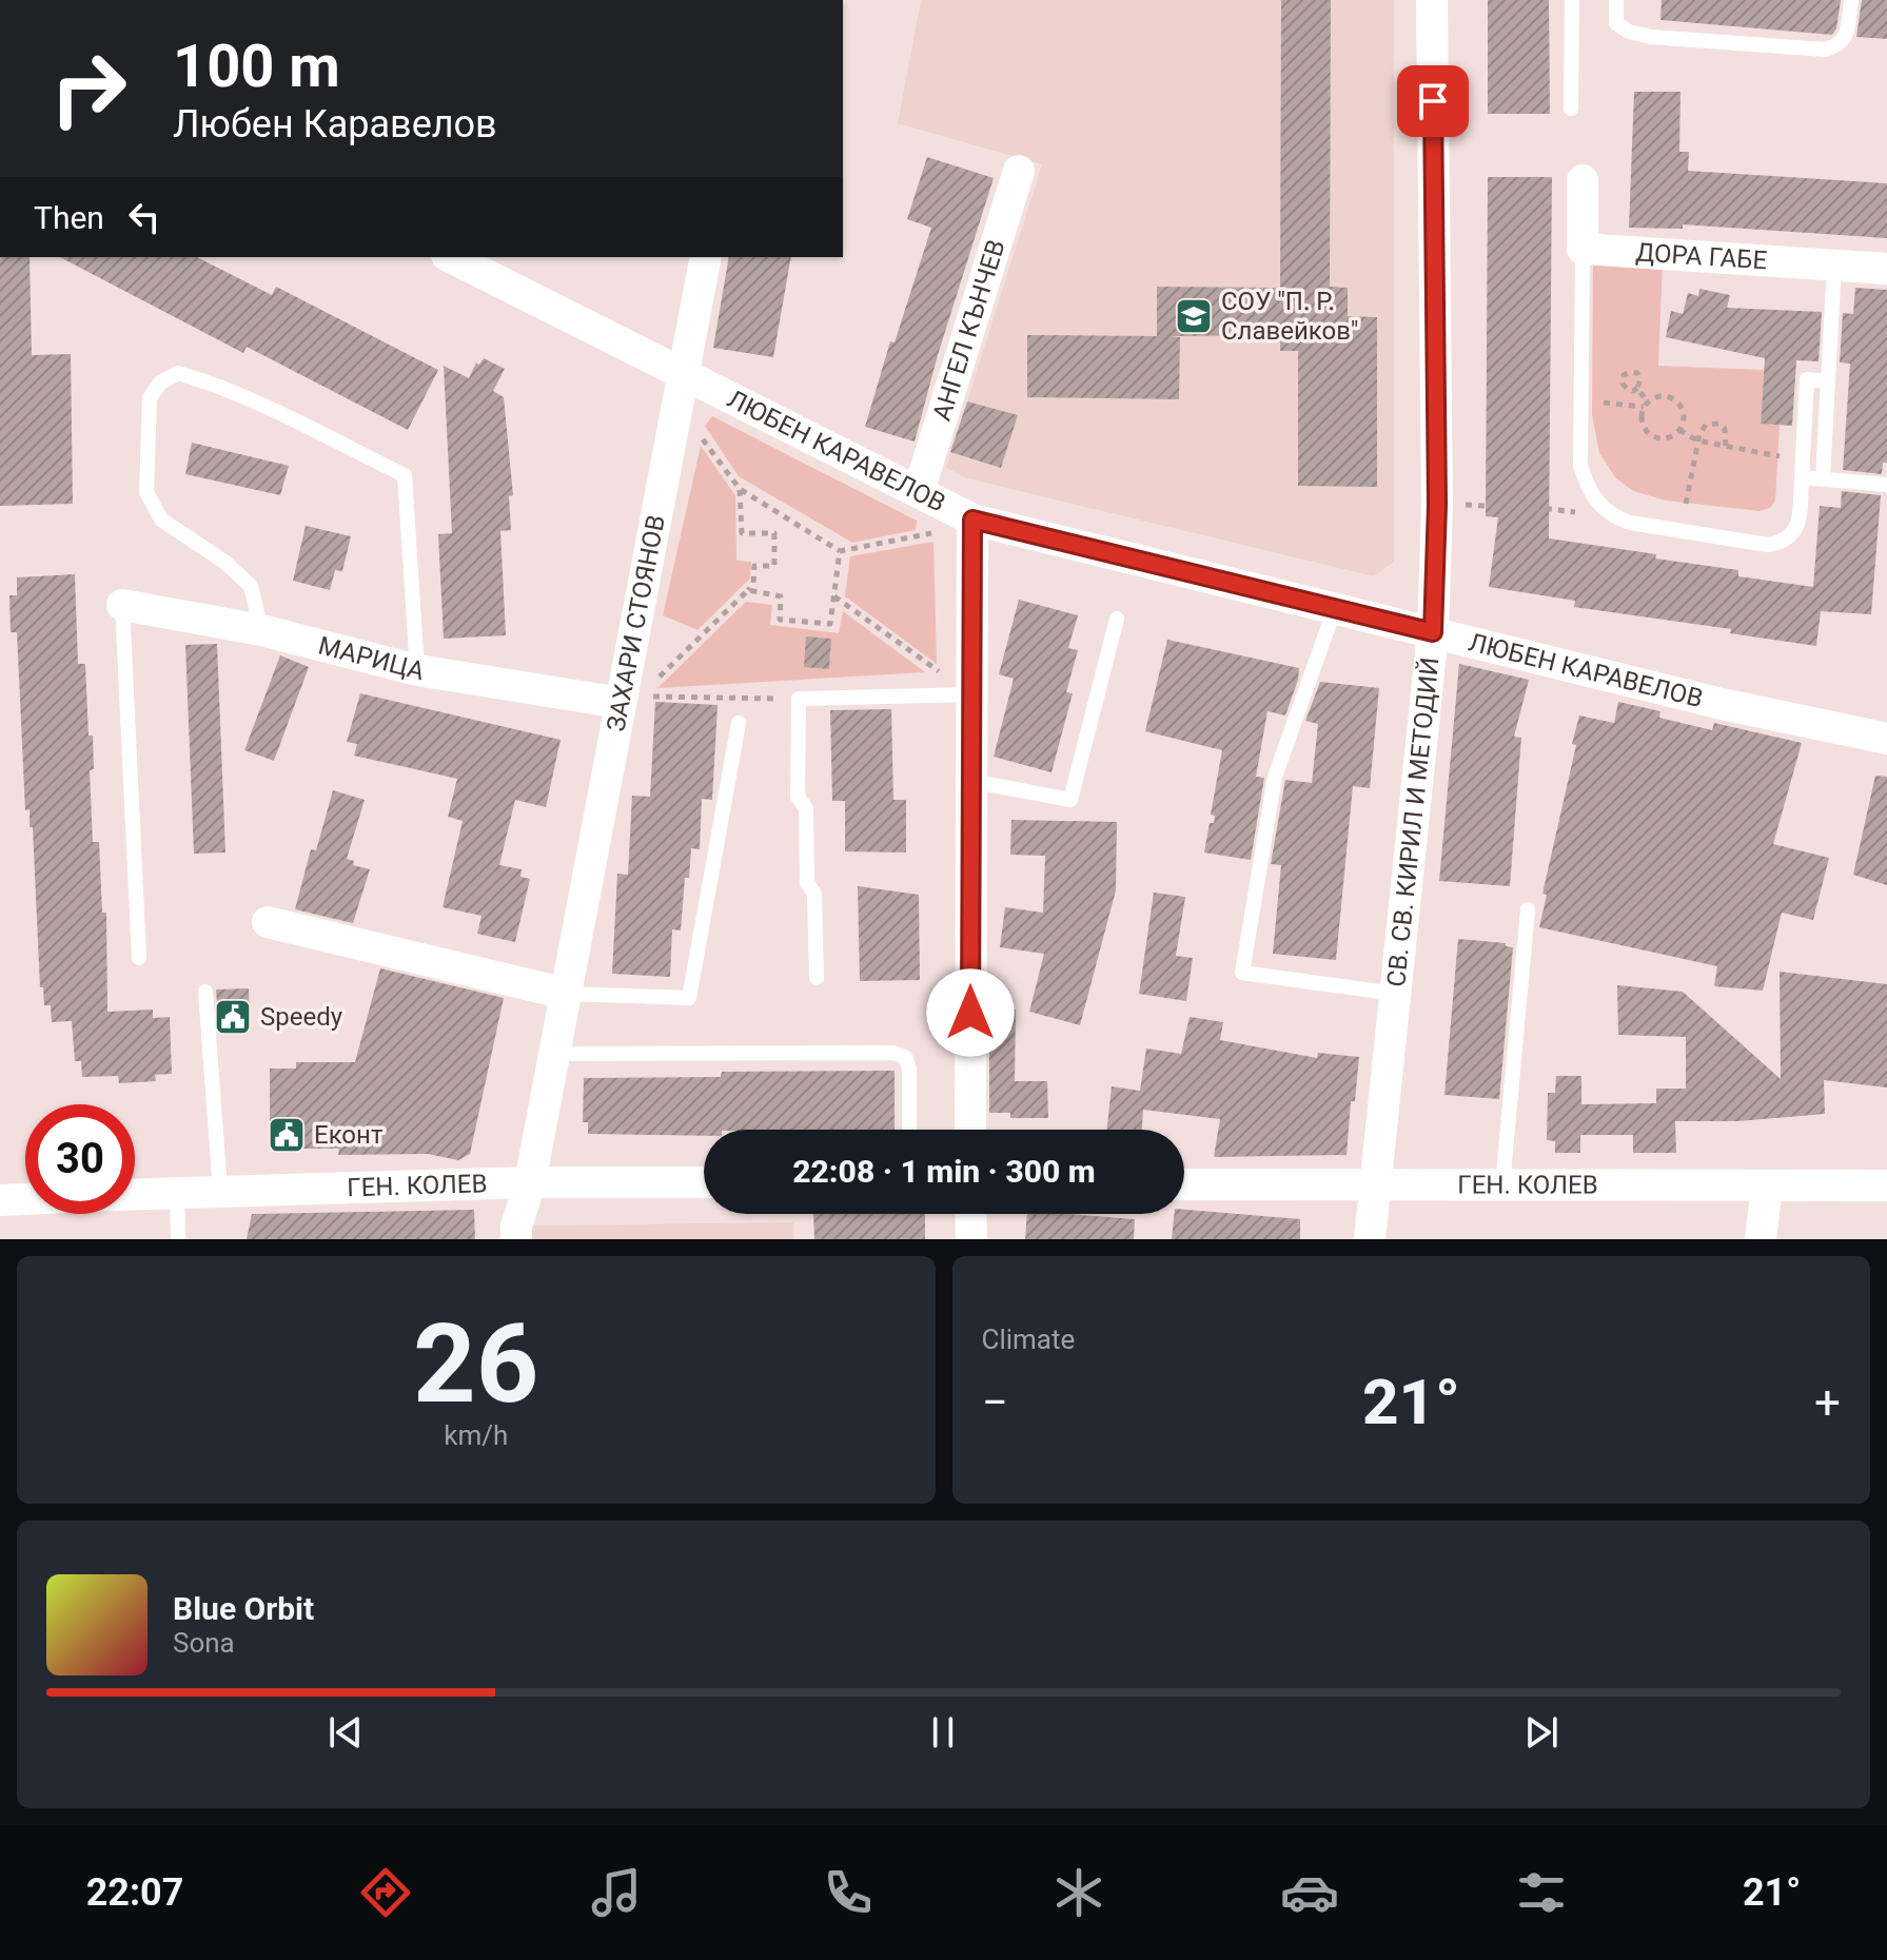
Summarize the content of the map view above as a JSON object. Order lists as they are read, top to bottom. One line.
{"streets":{"street":["ДОРА ГАБЕ","АНГЕЛ КЪНЧЕВ","ЛЮБЕН КАРАВЕЛОВ","ЗАХАРИ СТОЯНОВ","МАРИЦА","СВ. СВ. КИРИЛ И МЕТОДИЙ","ГЕН. КОЛЕВ"]},"crossings":[["АНГЕЛ КЪНЧЕВ","ЛЮБЕН КАРАВЕЛОВ"],["ЛЮБЕН КАРАВЕЛОВ","ЗАХАРИ СТОЯНОВ"],["ЛЮБЕН КАРАВЕЛОВ","СВ. СВ. КИРИЛ И МЕТОДИЙ"],["ЗАХАРИ СТОЯНОВ","МАРИЦА"],["ЗАХАРИ СТОЯНОВ","ГЕН. КОЛЕВ"],["СВ. СВ. КИРИЛ И МЕТОДИЙ","ГЕН. КОЛЕВ"]],"places":{"school or university":["СОУ \"П. Р. Славейков\""],"public building":["Speedy","Еконт"]},"page":{"turn":["100 m","Любен Каравелов"],"then":"Then","limit":"30","trip":"22:08 · 1 min · 300 m","tile":[["26","km/h"],"Climate"],"heat":["−","21°","+"],"song":["Blue Orbit","Sona"],"tabs":["22:07","21°"]}}
